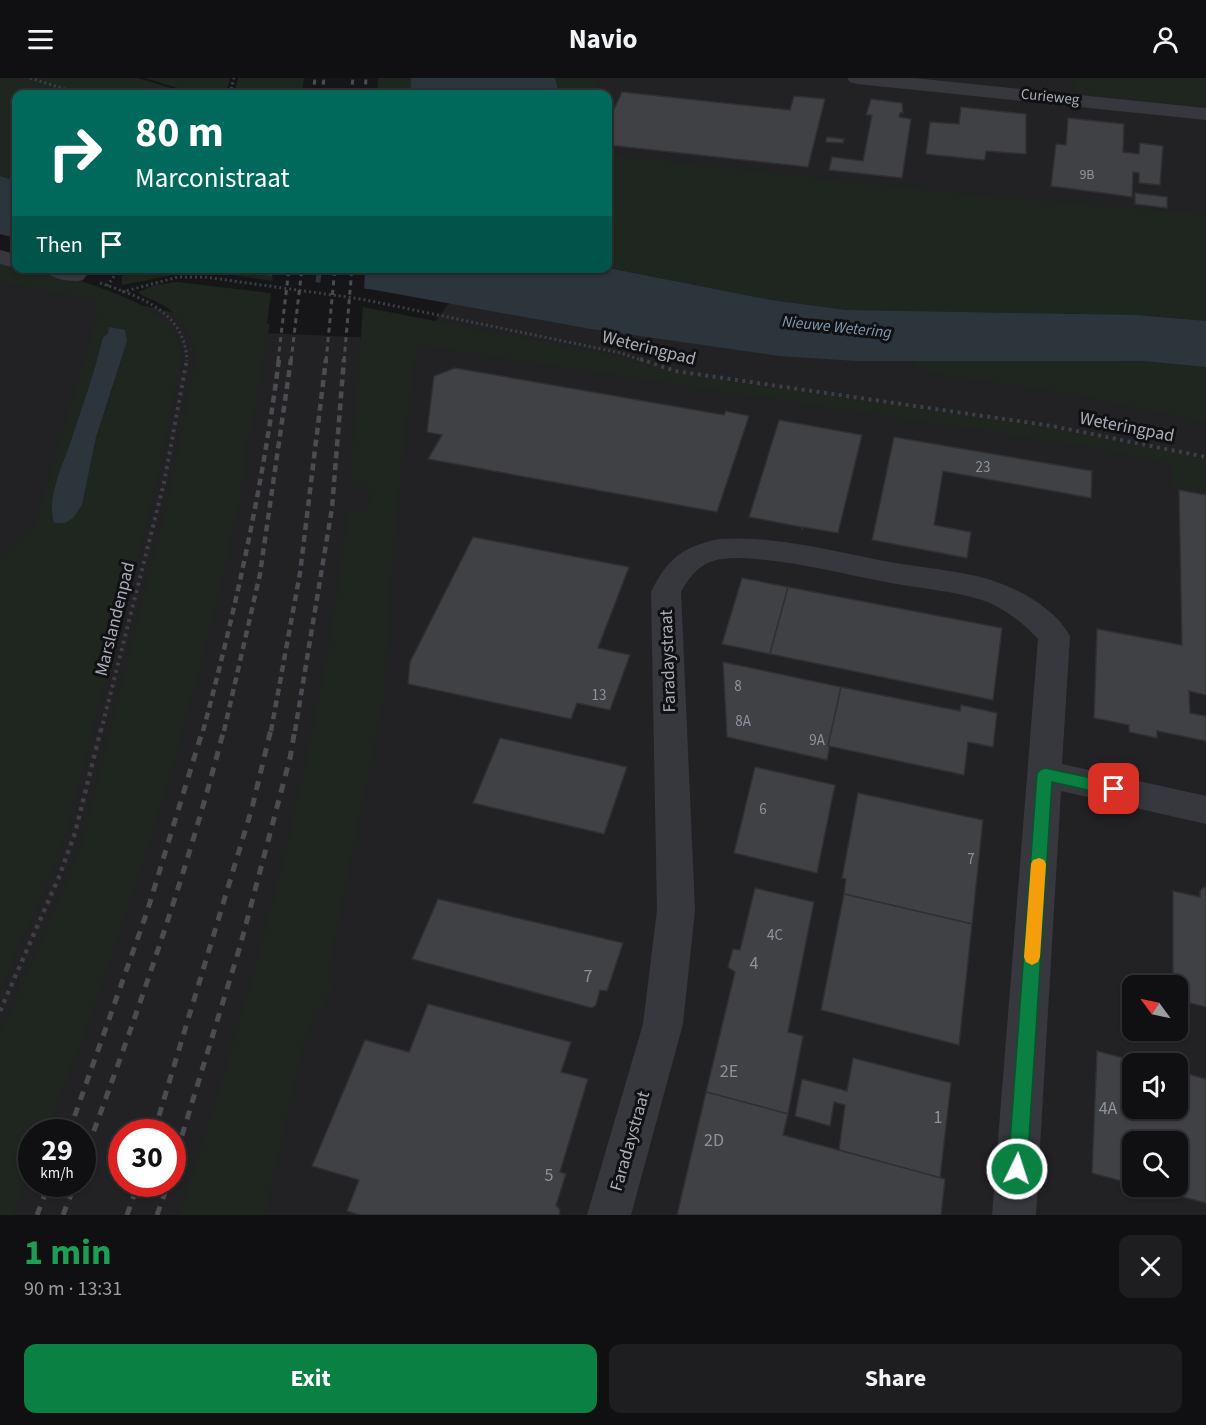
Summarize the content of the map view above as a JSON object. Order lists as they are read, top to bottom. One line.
{"streets":{"street":["Curieweg","Faradaystraat"],"path":["Weteringpad","Marslandenpad"]},"crossings":[["Weteringpad","Marslandenpad"]],"water":["Nieuwe Wetering"],"house_numbers":["9B","23","8","13","8A","9A","6","7","4C","4","7","2E","4A","1","2D","5"],"north":"top left","page":{"header":"Navio","turn":["80 m","Marconistraat"],"then":"Then","speed":"29 km/h","limit":"30","heading":["1 min","90 m · 13:31"],"buttons":["Exit","Share"]}}
